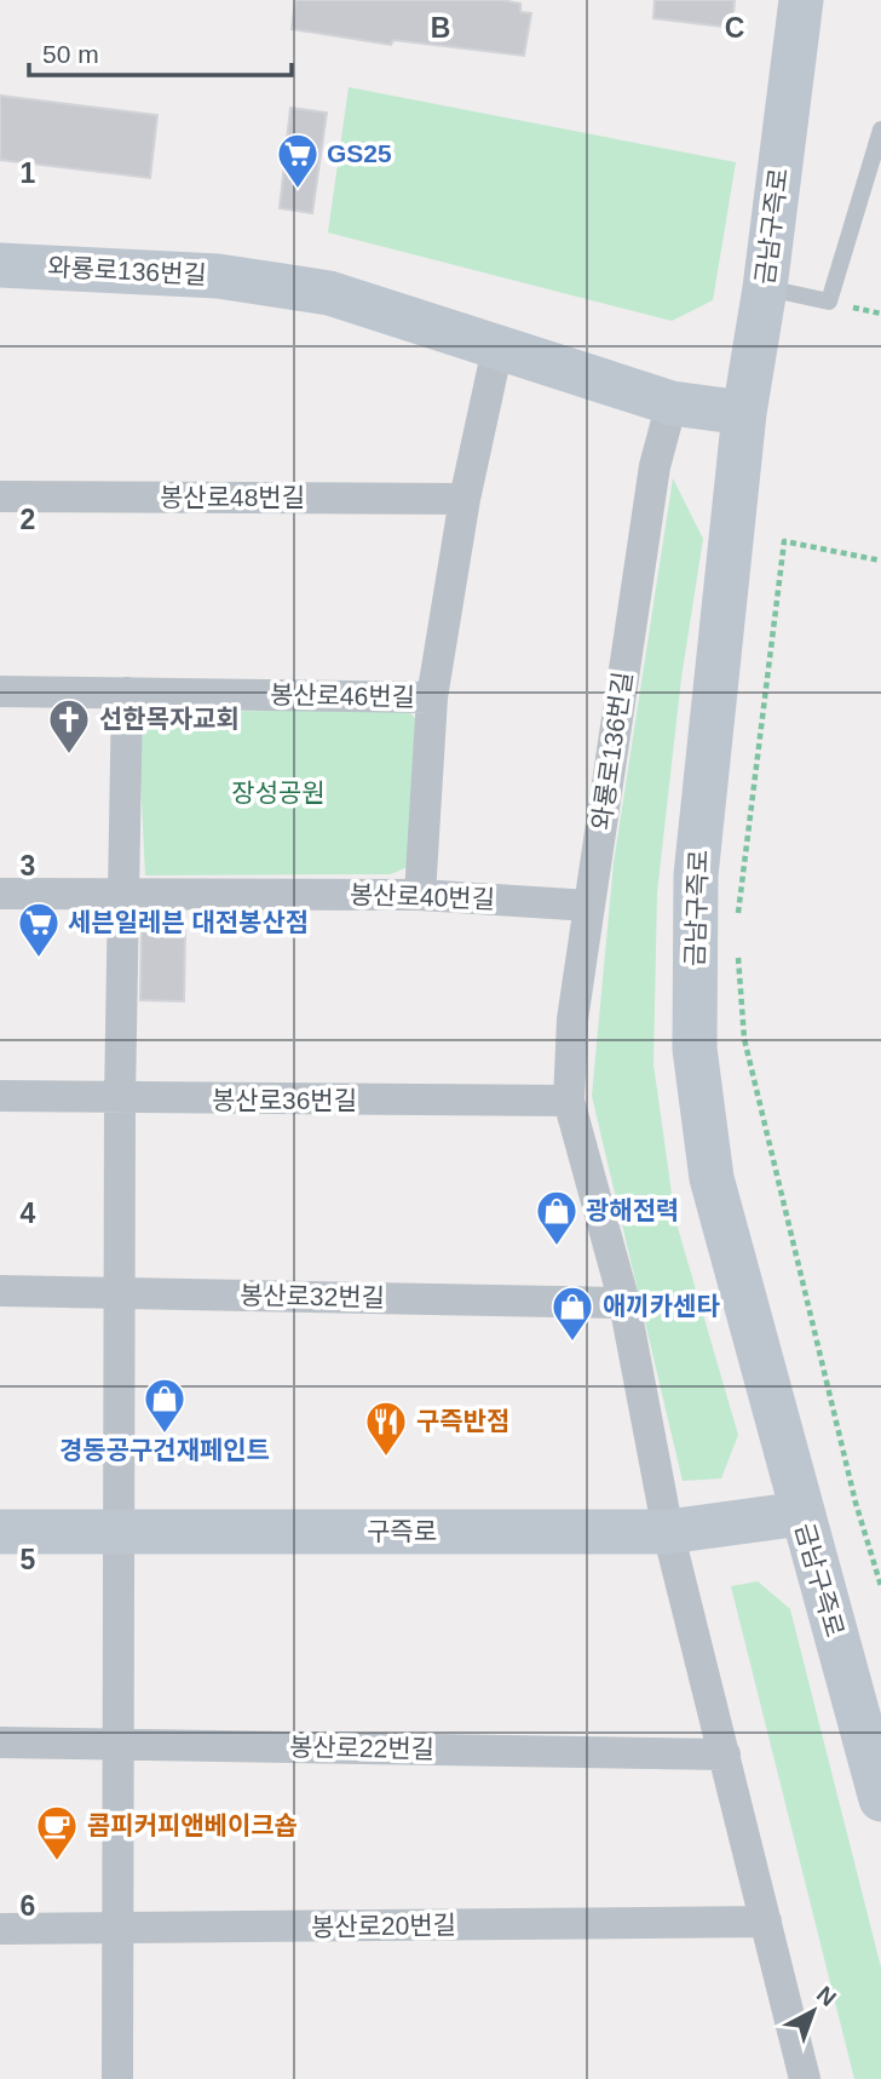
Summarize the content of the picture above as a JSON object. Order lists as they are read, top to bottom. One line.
{"streets":{"main road":["금남구즉로","와룡로136번길","구즉로"],"street":["봉산로48번길","봉산로46번길","봉산로40번길","봉산로36번길","봉산로32번길","봉산로22번길","봉산로20번길"]},"crossings":[["금남구즉로","와룡로136번길"],["금남구즉로","구즉로"],["와룡로136번길","봉산로40번길"],["와룡로136번길","봉산로36번길"],["와룡로136번길","봉산로32번길"],["와룡로136번길","구즉로"],["와룡로136번길","봉산로22번길"],["와룡로136번길","봉산로20번길"]],"parks":["장성공원"],"places":{"supermarket":["GS25","세븐일레븐 대전봉산점"],"church":["선한목자교회"],"shop":["광해전력","애끼카센타","경동공구건재페인트"],"restaurant":["구즉반점"],"cafe":["콤피커피앤베이크숍"]},"scale_bar":"50 m","north":"top right","grid":{"columns":["B","C"],"rows":["1","2","3","4","5","6"]}}
